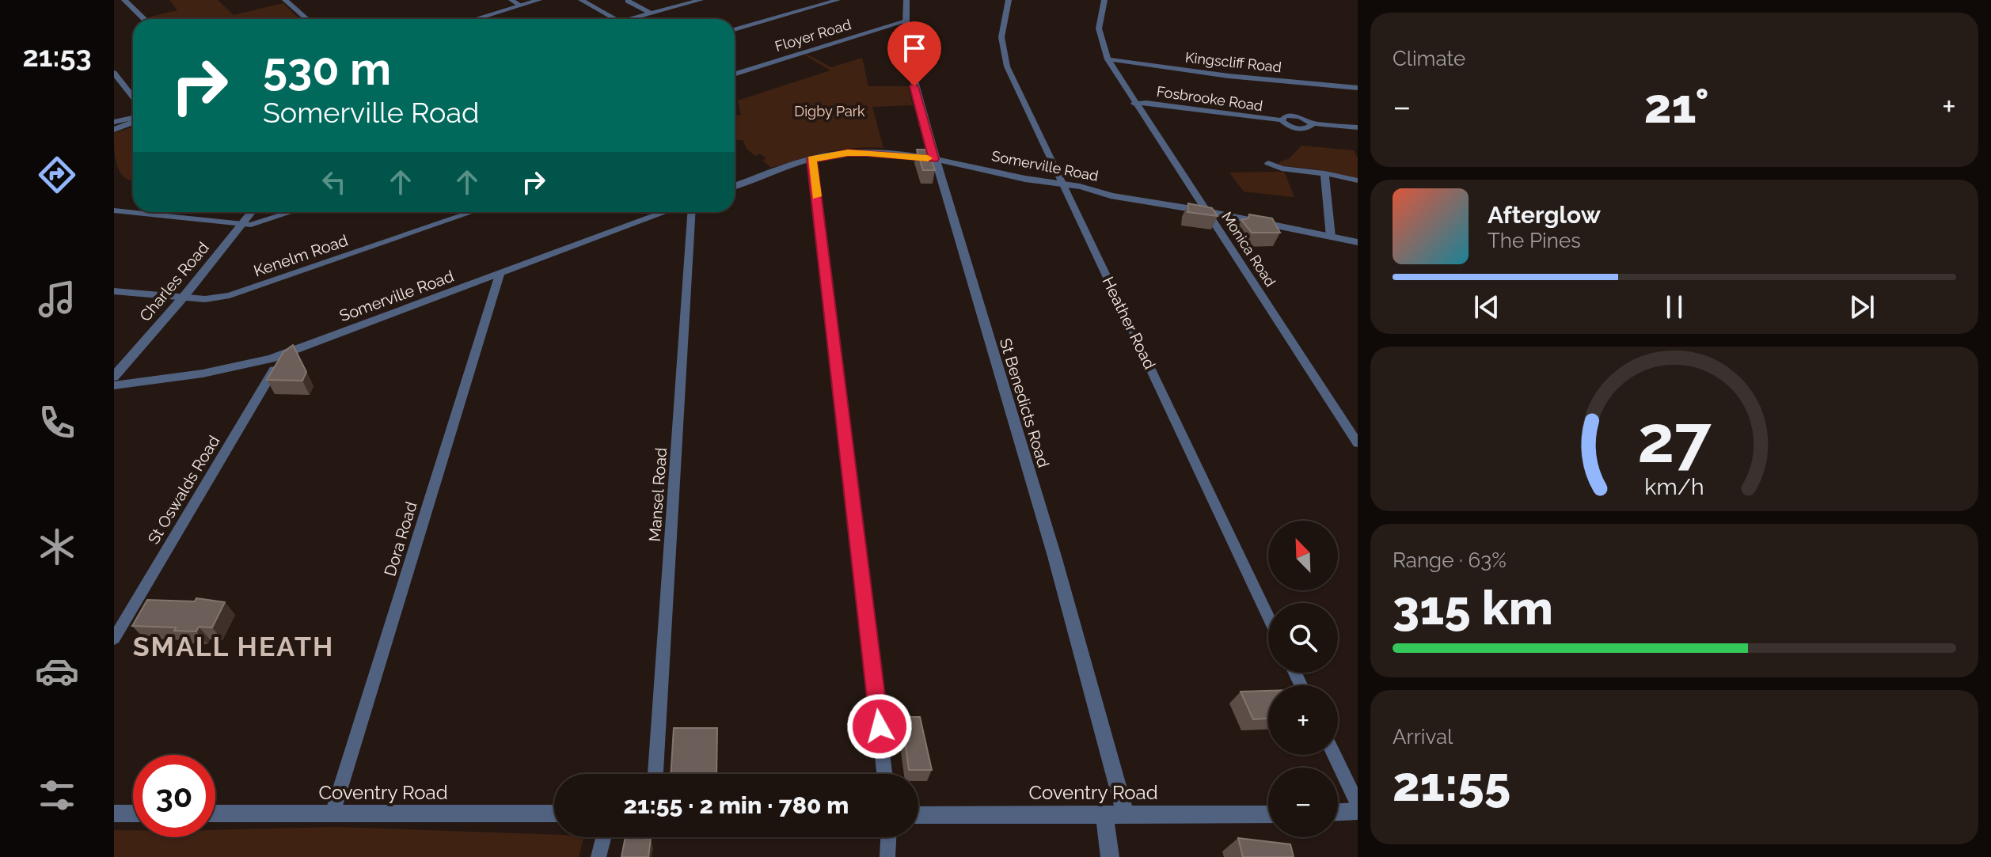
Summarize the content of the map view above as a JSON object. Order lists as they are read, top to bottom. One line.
{"streets":{"street":["Floyer Road","Kingscliff Road","Fosbrooke Road","Somerville Road","Monica Road","Kenelm Road","Charles Road","Heather Road","St Benedicts Road","St Oswalds Road","Mansel Road","Dora Road","Coventry Road"]},"crossings":[["Floyer Road","St Benedicts Road"],["Kingscliff Road","Monica Road"],["Fosbrooke Road","Monica Road"],["Somerville Road","Monica Road"],["Somerville Road","Heather Road"],["Somerville Road","St Benedicts Road"],["Somerville Road","St Oswalds Road"],["Somerville Road","Dora Road"],["Kenelm Road","Charles Road"],["St Benedicts Road","Coventry Road"],["Dora Road","Coventry Road"]],"districts":["SMALL HEATH"],"parks":["Digby Park"],"north":"top left","page":{"tabs":"21:53","tile":["Climate",["Range · 63%","315 km"],["Arrival","21:55"]],"turn":["530 m","Somerville Road"],"heat":["−","21°","+"],"song":["Afterglow","The Pines"],"map_buttons":["+","−"],"limit":"30","trip":"21:55 · 2 min · 780 m","gauge":["27","km/h"]}}
